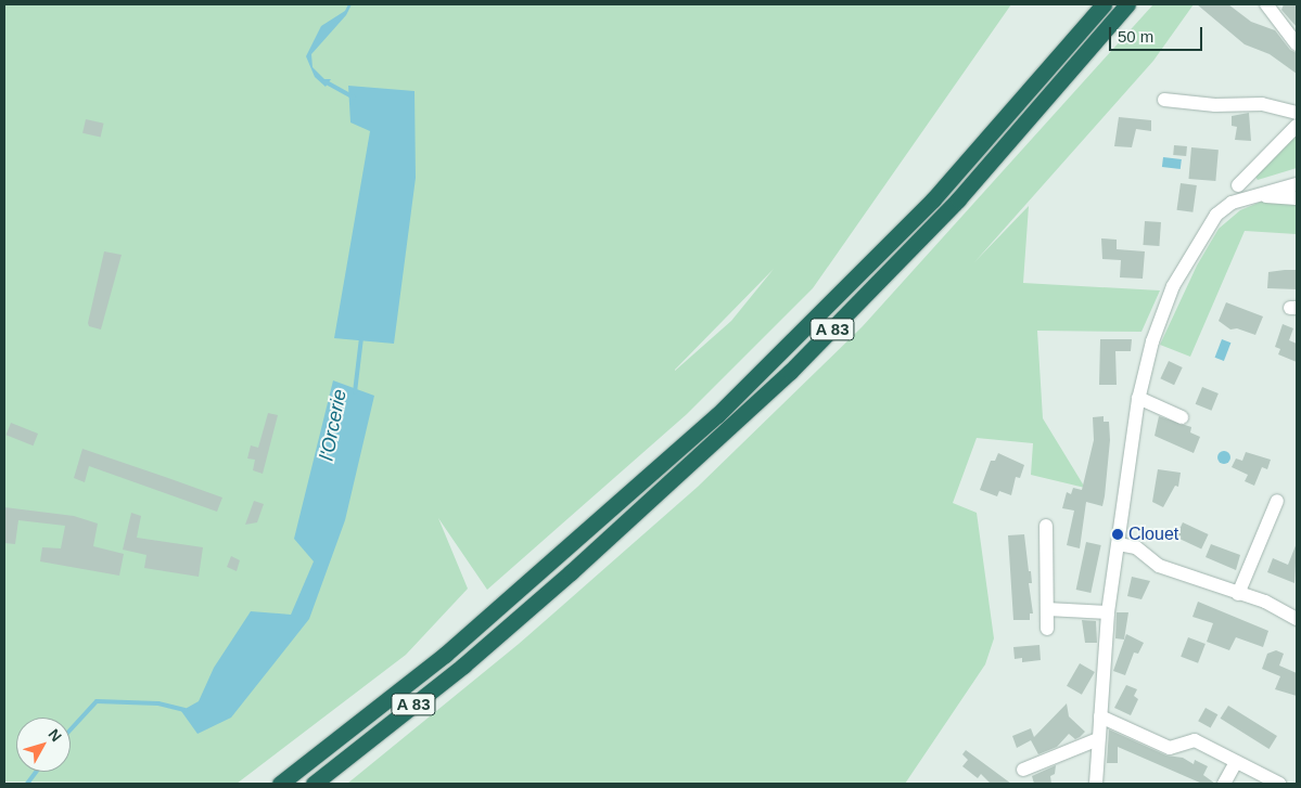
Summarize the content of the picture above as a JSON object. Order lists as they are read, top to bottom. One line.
{"streets":{"highway":["A 83"]},"water":["l'Orcerie"],"places":["Clouet"],"scale_bar":"50 m","north":"top right"}
